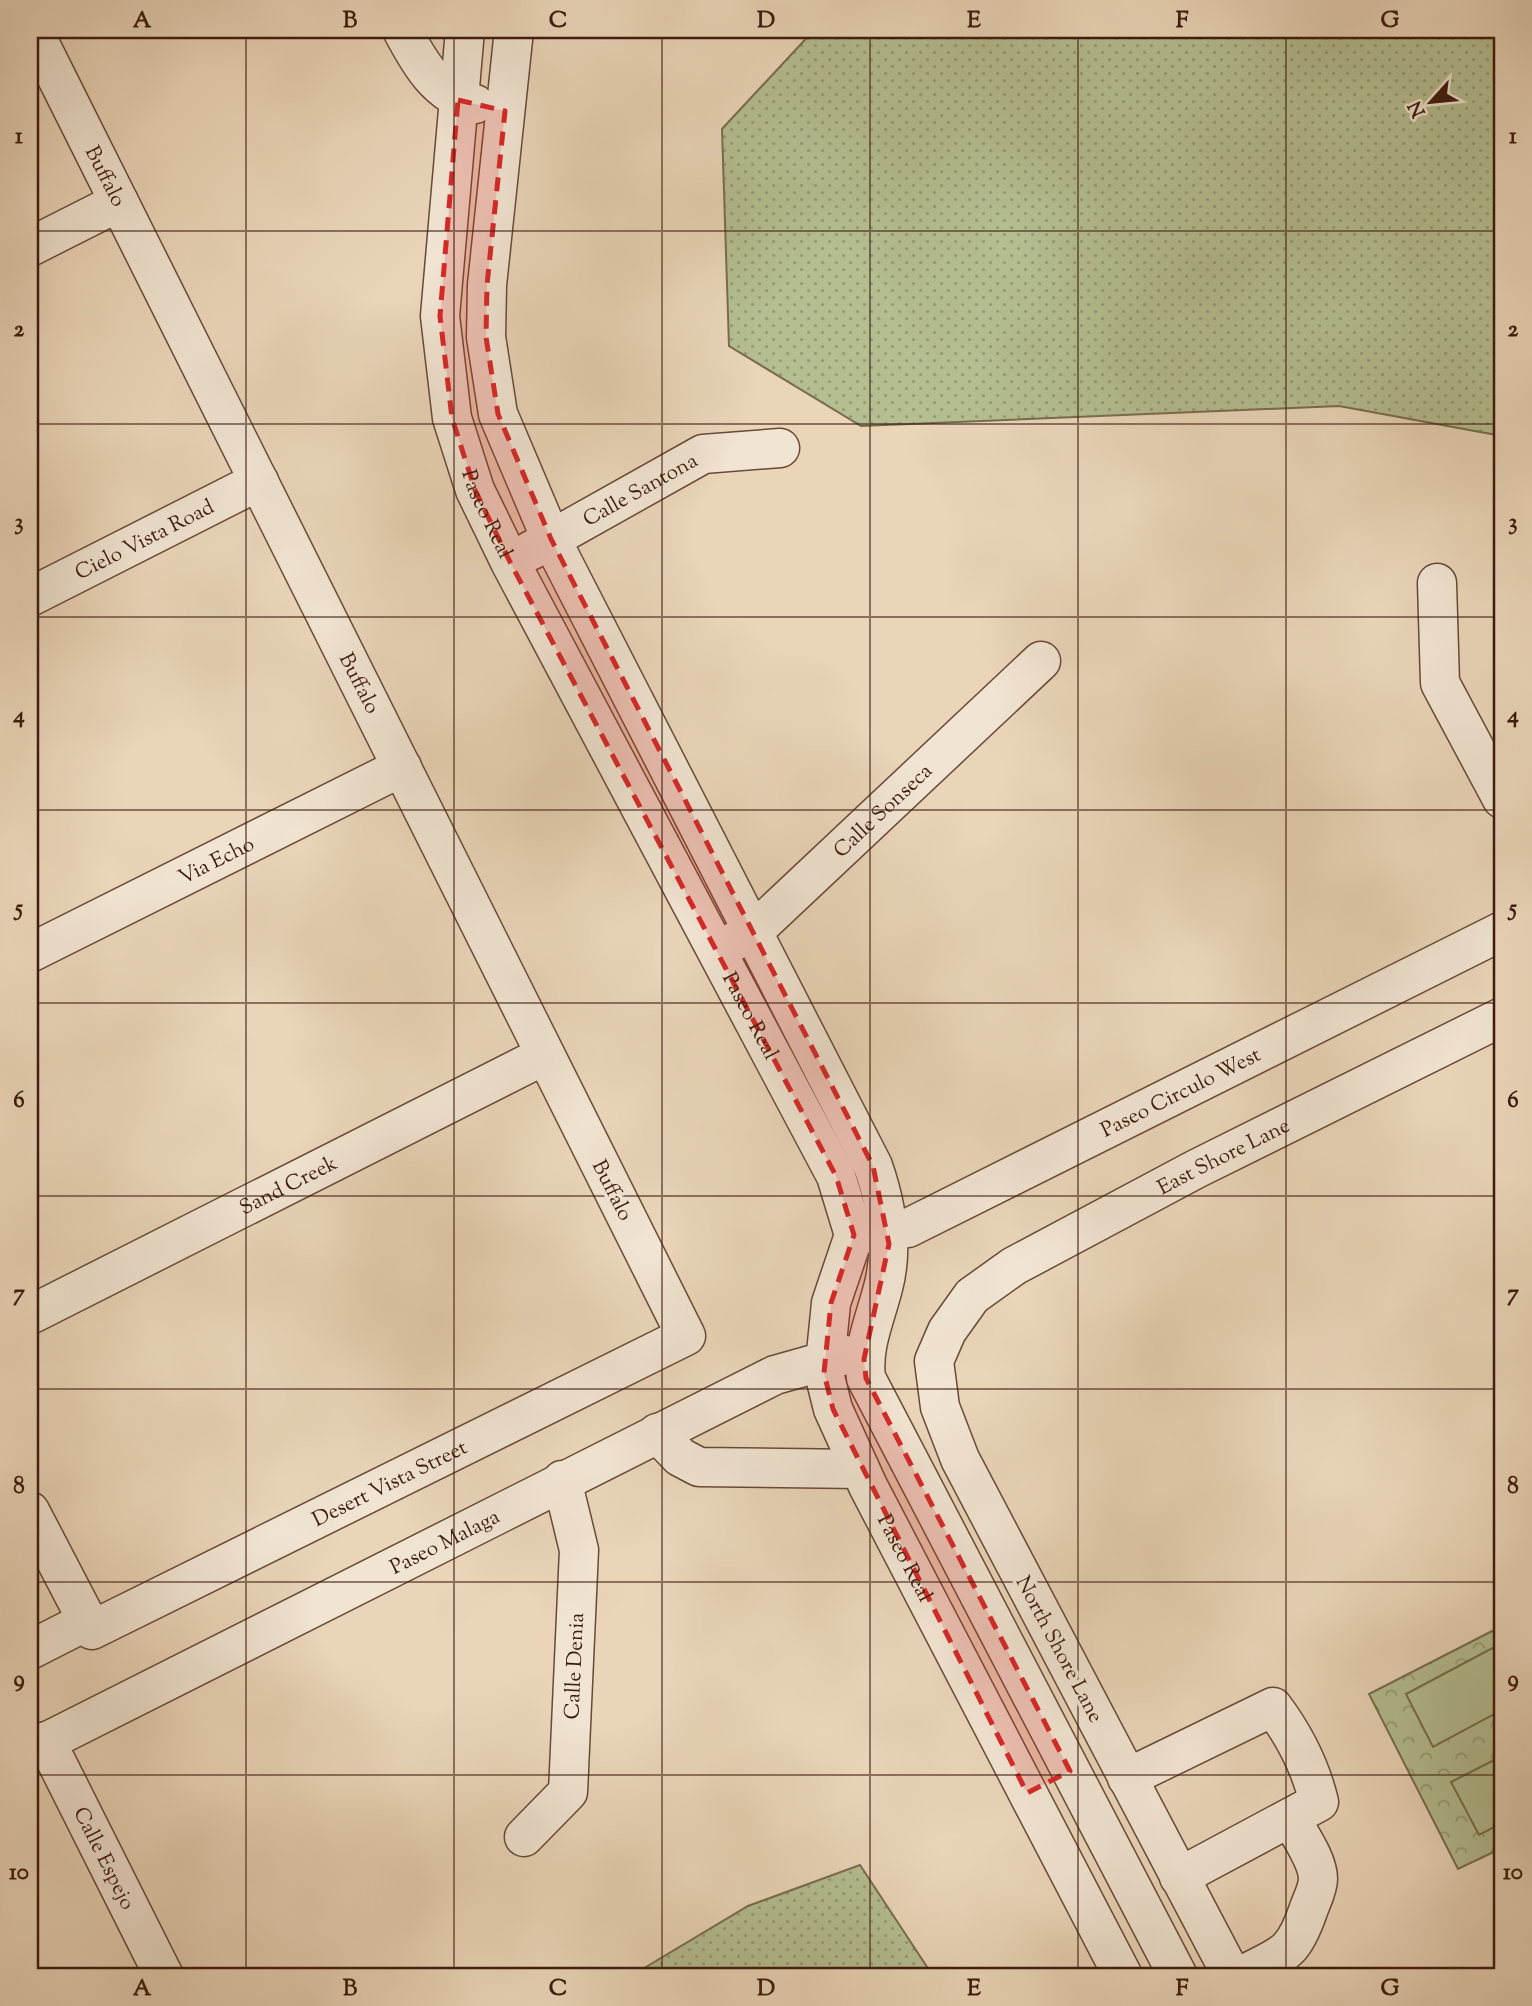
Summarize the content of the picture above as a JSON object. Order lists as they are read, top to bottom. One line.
{"streets":{"street":["Buffalo","Calle Santona","Paseo Real","Cielo Vista Road","Calle Sonseca","Via Echo","Paseo Circulo West","East Shore Lane","Sand Creek","Desert Vista Street","Paseo Malaga","North Shore Lane","Calle Denia","Calle Espejo"]},"crossings":[["Buffalo","Cielo Vista Road"],["Buffalo","Via Echo"],["Buffalo","Sand Creek"],["Buffalo","Desert Vista Street"],["Calle Santona","Paseo Real"],["Paseo Real","Calle Sonseca"],["Paseo Real","Paseo Circulo West"],["Paseo Real","Paseo Malaga"],["East Shore Lane","North Shore Lane"],["Paseo Malaga","Calle Denia"],["Paseo Malaga","Calle Espejo"]],"north":"bottom left","grid":{"columns":["A","B","C","D","E","F","G"],"rows":["1","2","3","4","5","6","7","8","9","10"]}}
